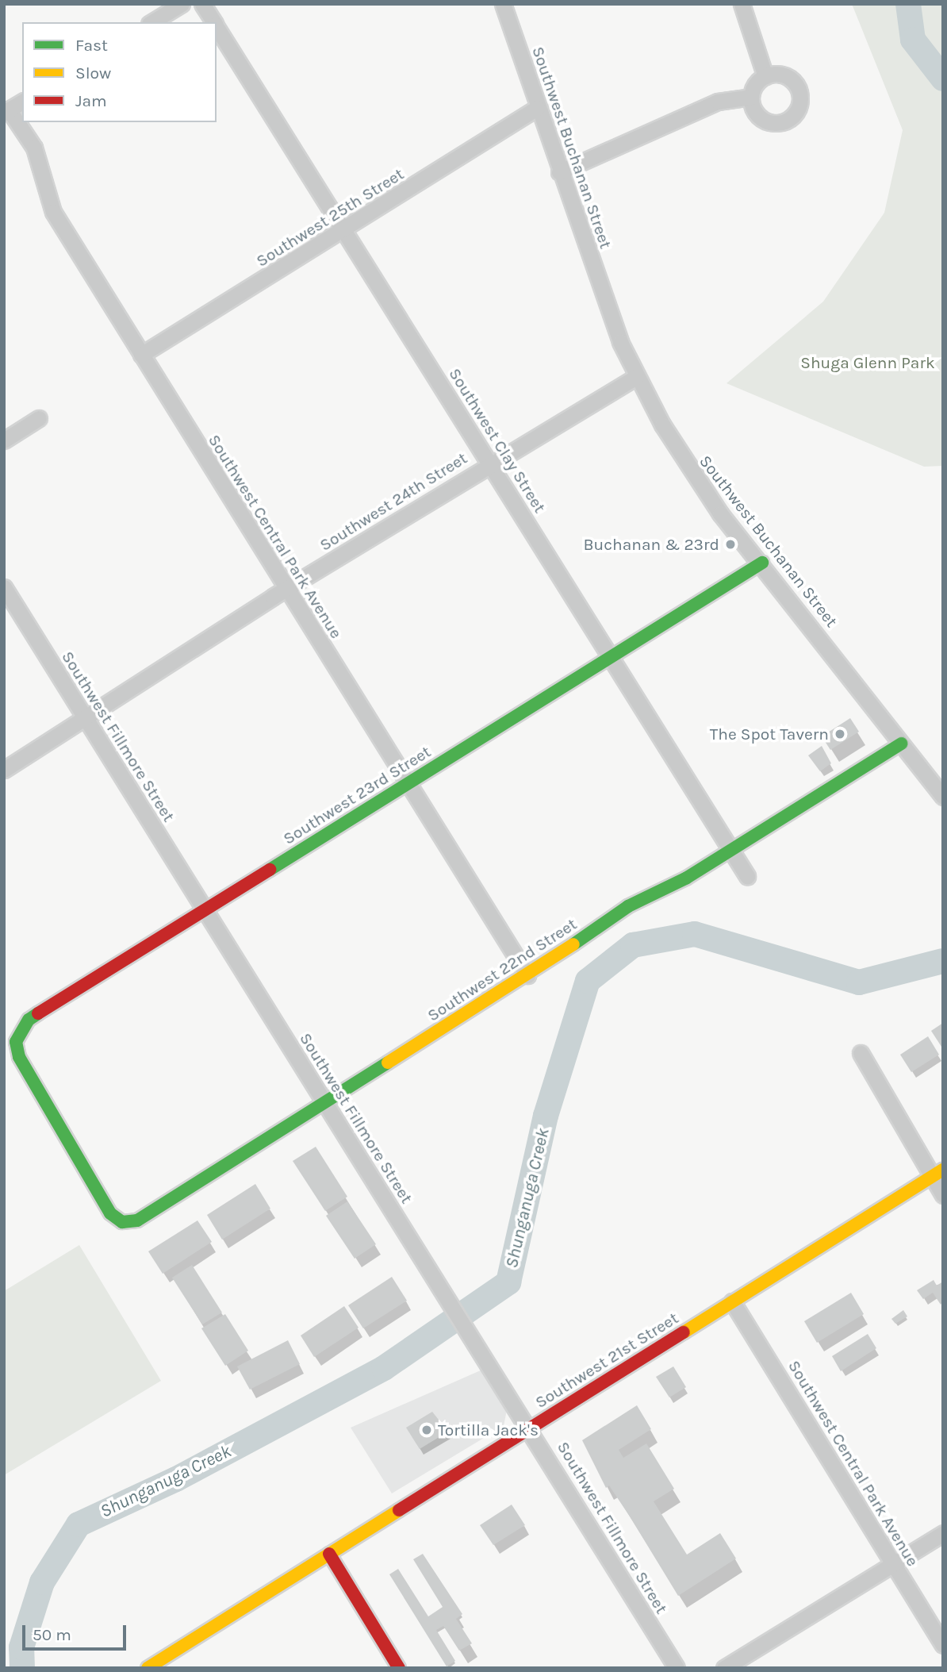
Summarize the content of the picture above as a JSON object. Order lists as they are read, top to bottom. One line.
{"streets":{"street":["Southwest Buchanan Street","Southwest 25th Street","Southwest Clay Street","Southwest 24th Street","Southwest Central Park Avenue","Southwest Fillmore Street","Southwest 23rd Street","Southwest 22nd Street","Southwest 21st Street"]},"crossings":[["Southwest Buchanan Street","Southwest 25th Street"],["Southwest Buchanan Street","Southwest 24th Street"],["Southwest Buchanan Street","Southwest 23rd Street"],["Southwest Buchanan Street","Southwest 22nd Street"],["Southwest 25th Street","Southwest Clay Street"],["Southwest 25th Street","Southwest Central Park Avenue"],["Southwest Clay Street","Southwest 24th Street"],["Southwest Clay Street","Southwest 23rd Street"],["Southwest Clay Street","Southwest 22nd Street"],["Southwest 24th Street","Southwest Central Park Avenue"],["Southwest 24th Street","Southwest Fillmore Street"],["Southwest Central Park Avenue","Southwest 23rd Street"],["Southwest Central Park Avenue","Southwest 22nd Street"],["Southwest Central Park Avenue","Southwest 21st Street"],["Southwest Fillmore Street","Southwest 23rd Street"],["Southwest Fillmore Street","Southwest 22nd Street"],["Southwest Fillmore Street","Southwest 21st Street"],["Southwest 23rd Street","Southwest 22nd Street"]],"water":["Shunganuga Creek"],"parks":["Shuga Glenn Park"],"places":["Buchanan & 23rd","The Spot Tavern","Tortilla Jack's"],"legend":["Fast","Slow","Jam"],"scale_bar":"50 m"}
